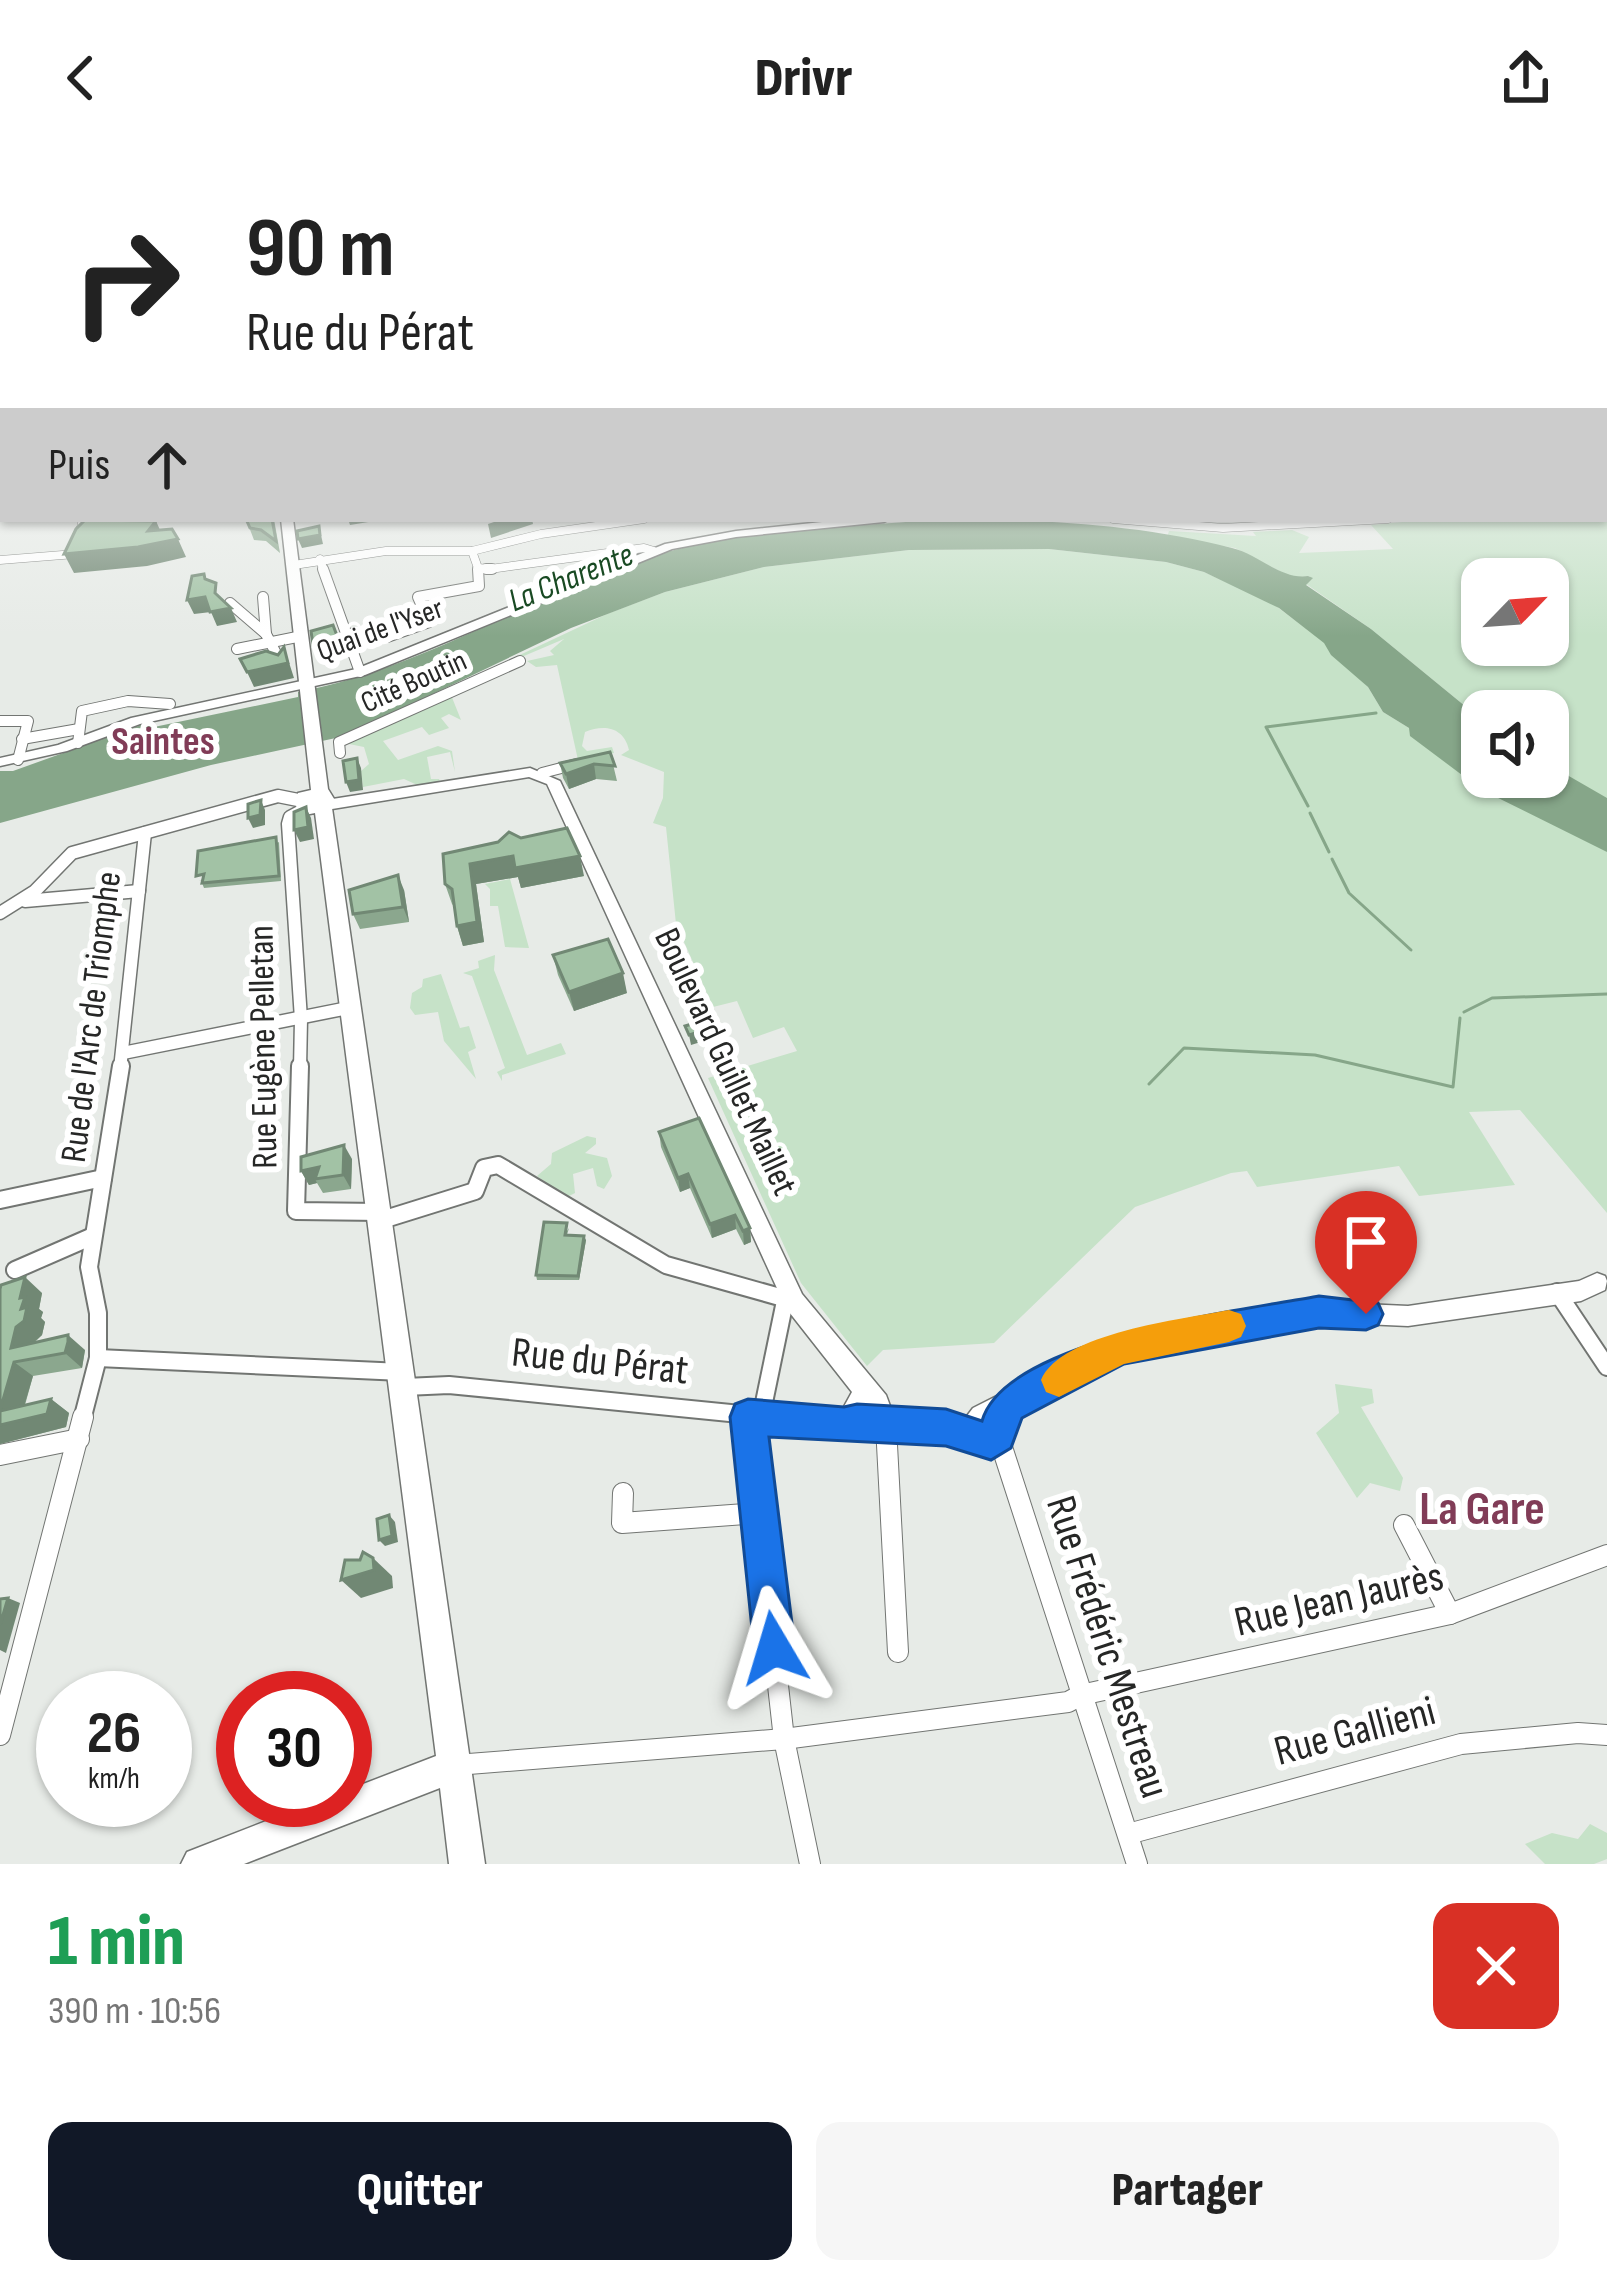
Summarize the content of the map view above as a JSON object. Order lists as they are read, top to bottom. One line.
{"streets":{"street":["Quai de l'Yser","Cité Boutin","Rue de l'Arc de Triomphe","Rue Eugène Pelletan","Boulevard Guillet Maillet","Rue du Pérat","Rue Jean Jaurès","Rue Frédéric Mestreau","Rue Gallieni"]},"crossings":[["Rue de l'Arc de Triomphe","Rue du Pérat"],["Boulevard Guillet Maillet","Rue du Pérat"],["Rue du Pérat","Rue Frédéric Mestreau"],["Rue Jean Jaurès","Rue Frédéric Mestreau"],["Rue Frédéric Mestreau","Rue Gallieni"]],"districts":["Saintes","La Gare"],"water":["La Charente"],"north":"top right","page":{"header":"Drivr","turn":["90 m","Rue du Pérat"],"then":"Puis","speed":"26 km/h","limit":"30","heading":["1 min","390 m · 10:56"],"buttons":["Quitter","Partager"]}}
